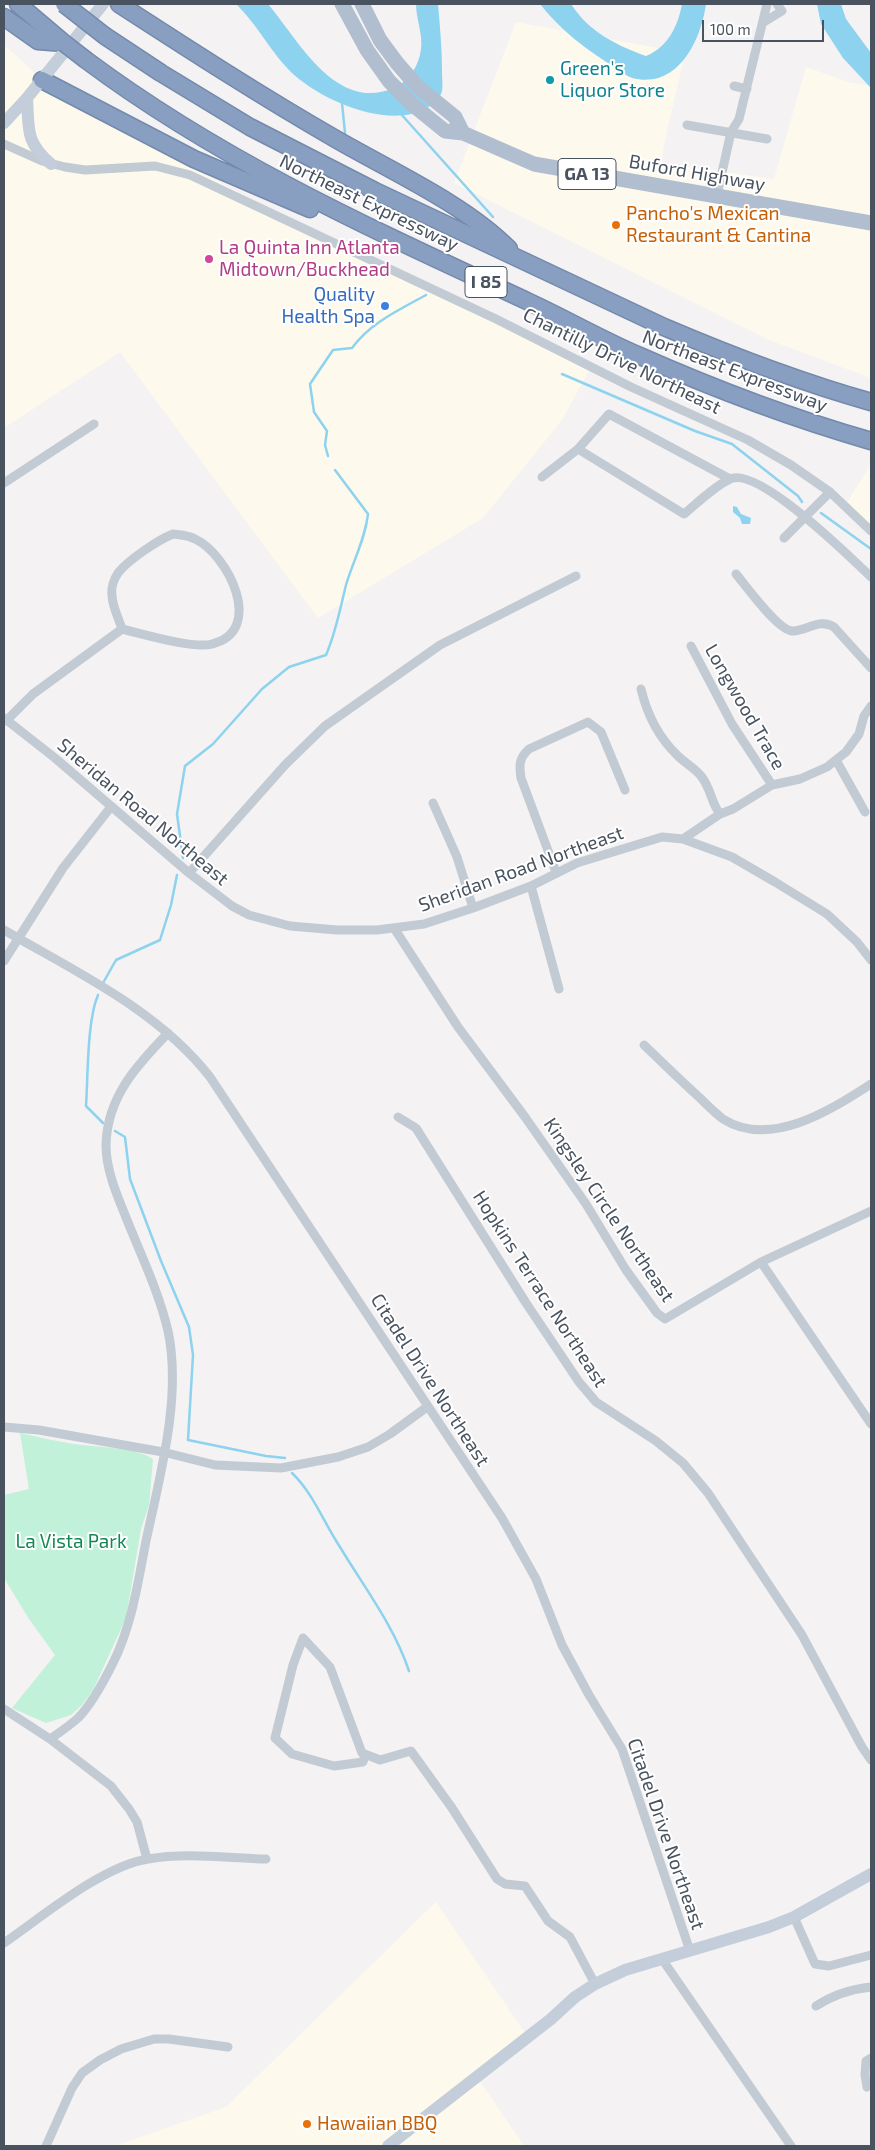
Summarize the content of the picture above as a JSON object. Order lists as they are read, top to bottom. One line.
{"streets":{"highway":["Northeast Expressway","I 85"],"main road":["Buford Highway","GA 13"],"street":["Chantilly Drive Northeast","Longwood Trace","Sheridan Road Northeast","Kingsley Circle Northeast","Hopkins Terrace Northeast","Citadel Drive Northeast"]},"crossings":[["Sheridan Road Northeast","Kingsley Circle Northeast"]],"parks":["La Vista Park"],"places":["Green's Liquor Store","Pancho's Mexican Restaurant & Cantina","La Quinta Inn Atlanta Midtown/Buckhead","Quality Health Spa","Hawaiian BBQ"],"scale_bar":"100 m"}
